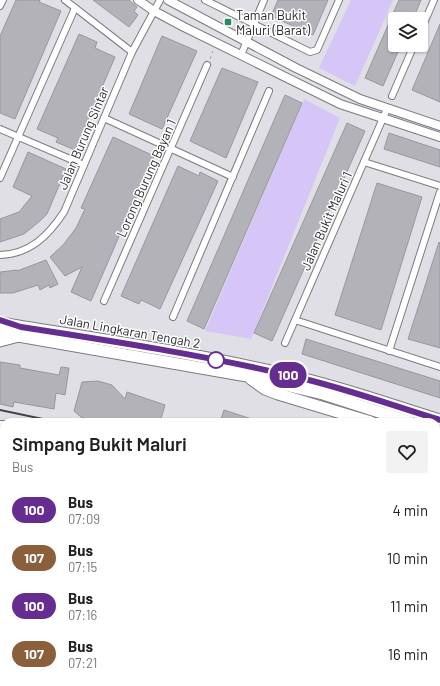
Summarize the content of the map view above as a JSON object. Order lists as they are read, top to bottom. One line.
{"streets":{"highway":["Jalan Lingkaran Tengah 2"],"street":["Jalan Burung Sintar","Lorong Burung Bayan 1","Jalan Bukit Maluri 1"]},"places":{"transit":["Taman Bukit Maluri (Barat)"]},"lines":["bus line 100"],"page":{"on_map":"100","heading":["Simpang Bukit Maluri","Bus"],"list":[{"mark":"100","name":"Bus","note":"07:09","value":"4 min"},{"mark":"107","name":"Bus","note":"07:15","value":"10 min"},{"mark":"100","name":"Bus","note":"07:16","value":"11 min"},{"mark":"107","name":"Bus","note":"07:21","value":"16 min"}]}}
